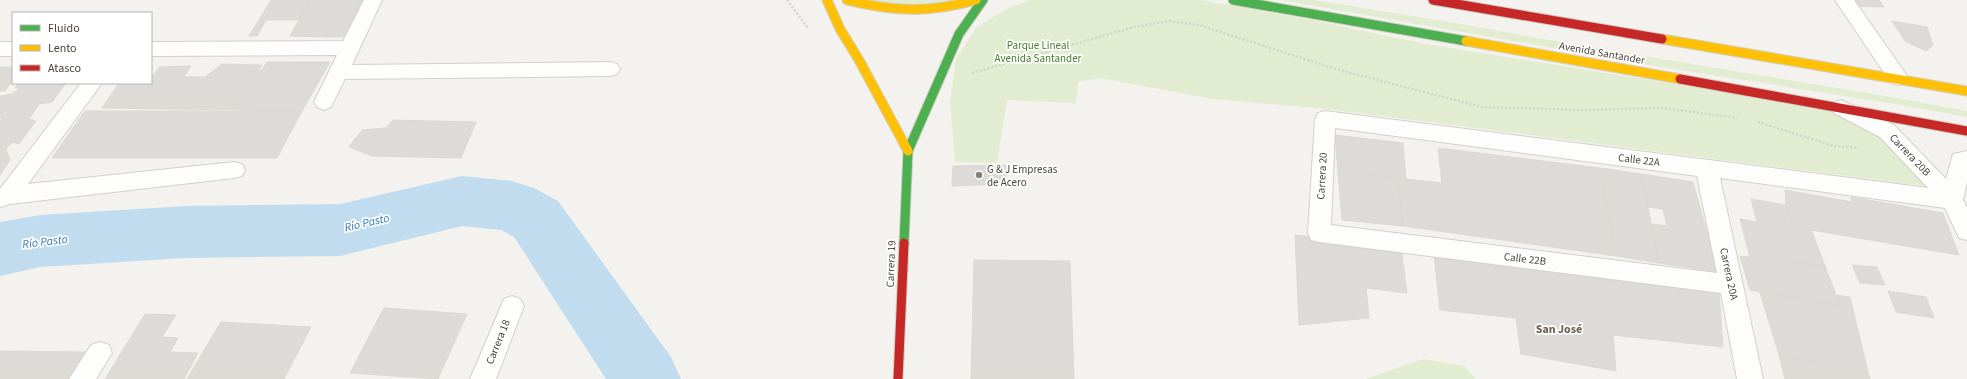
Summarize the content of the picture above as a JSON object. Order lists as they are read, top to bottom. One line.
{"streets":{"main road":["Avenida Santander","Carrera 19"],"street":["Carrera 20B","Calle 22A","Carrera 20","Calle 22B","Carrera 20A","Carrera 18"]},"crossings":[["Avenida Santander","Carrera 20B"],["Carrera 20B","Calle 22A"],["Calle 22A","Carrera 20"],["Calle 22A","Carrera 20A"],["Carrera 20","Calle 22B"],["Calle 22B","Carrera 20A"]],"districts":["San José"],"water":["Río Pasto"],"parks":["Parque Lineal Avenida Santander"],"places":["G & J Empresas de Acero"],"legend":["Fluido","Lento","Atasco"]}
